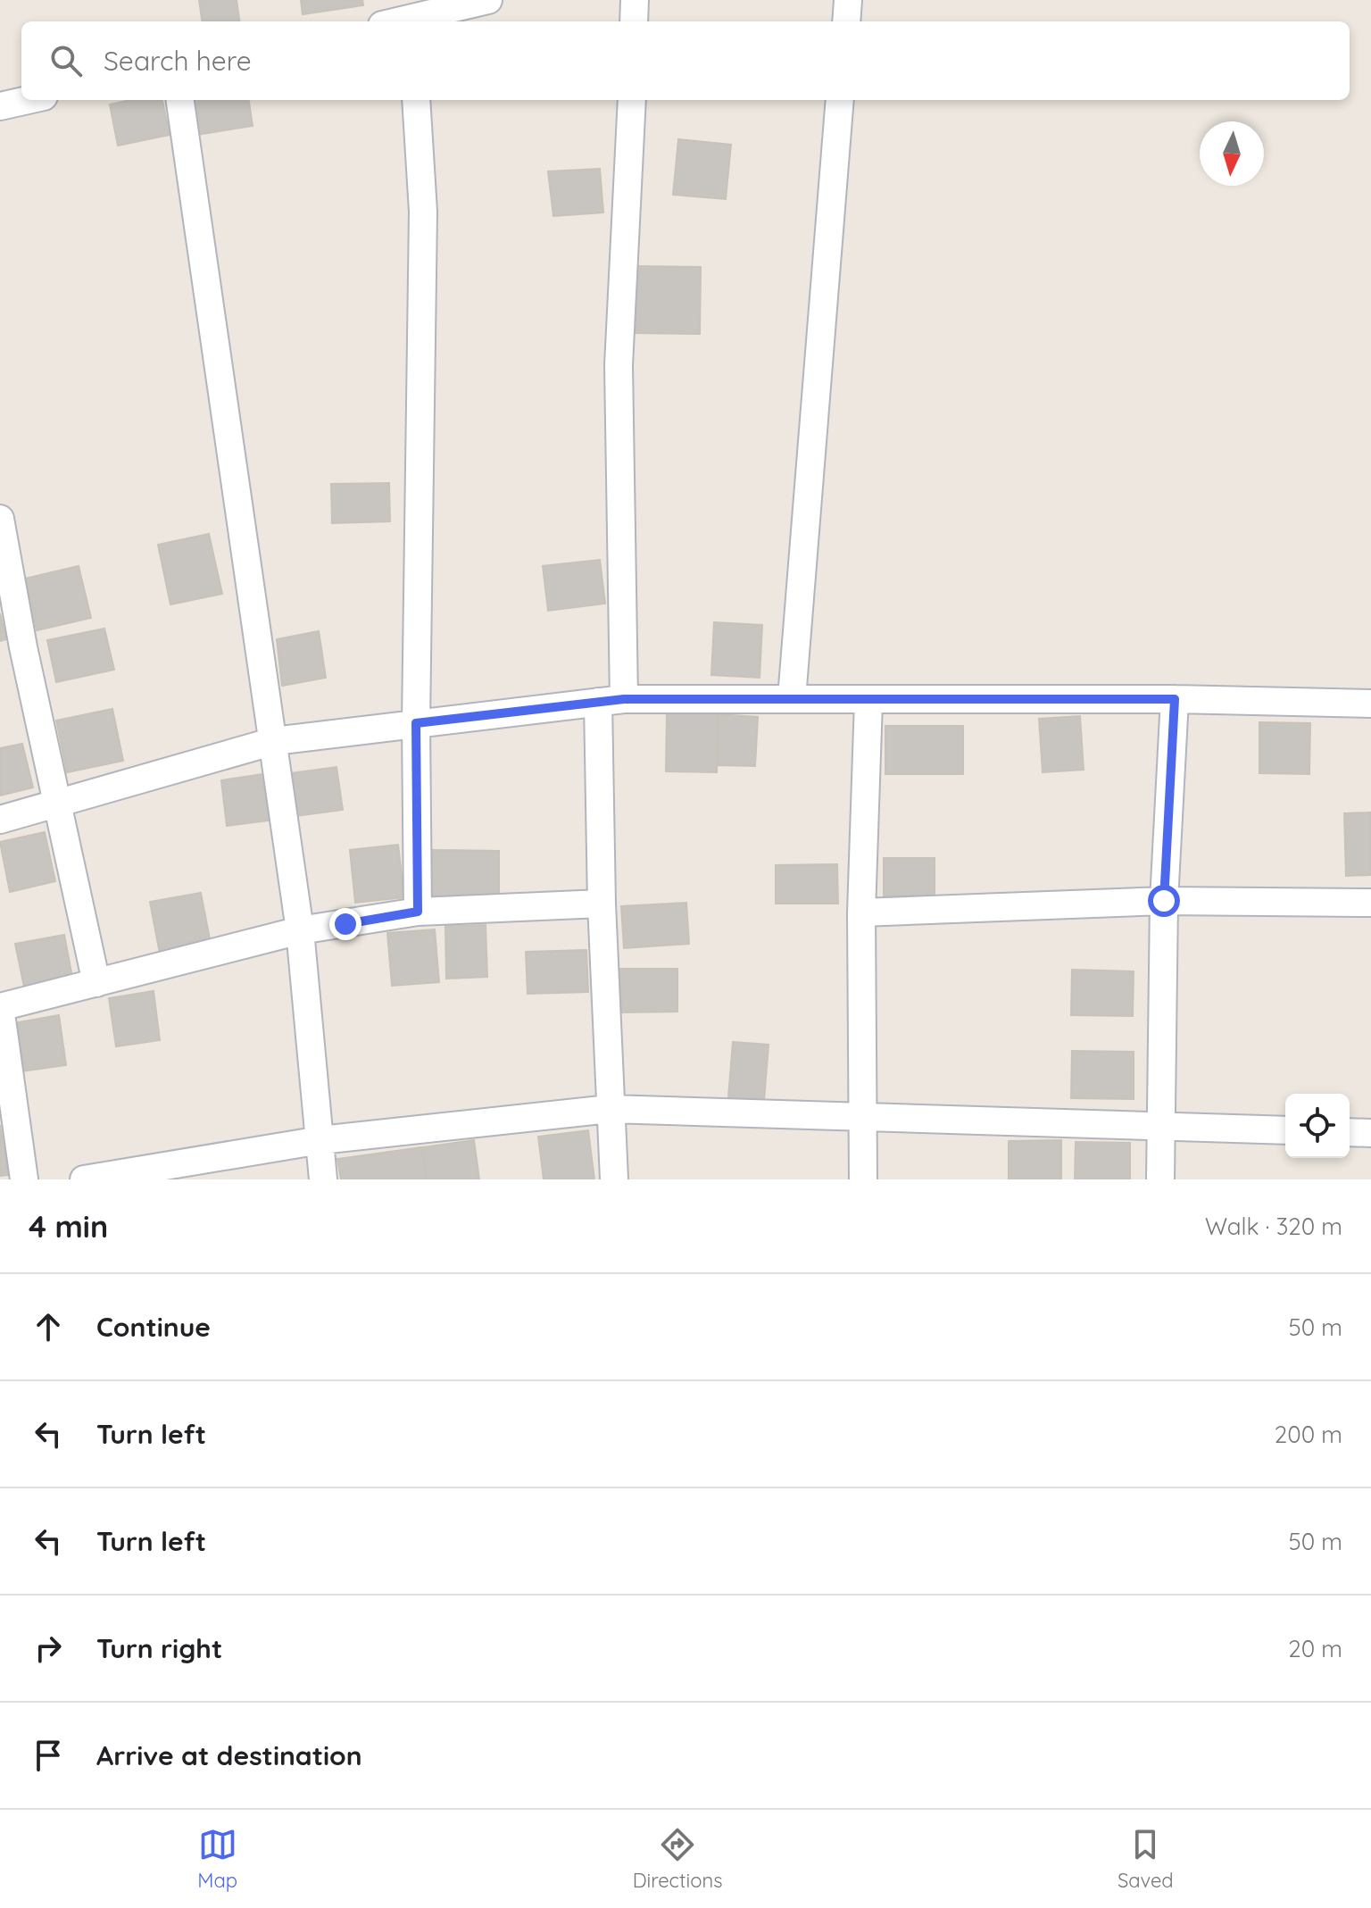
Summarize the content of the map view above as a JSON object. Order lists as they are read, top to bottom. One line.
{"north":"bottom","page":{"search":"Search here","heading":["4 min","Walk · 320 m"],"list":[["Continue","50 m"],["Turn left","200 m"],["Turn left","50 m"],["Turn right","20 m"],"Arrive at destination"],"nav":["Map","Directions","Saved"]}}
